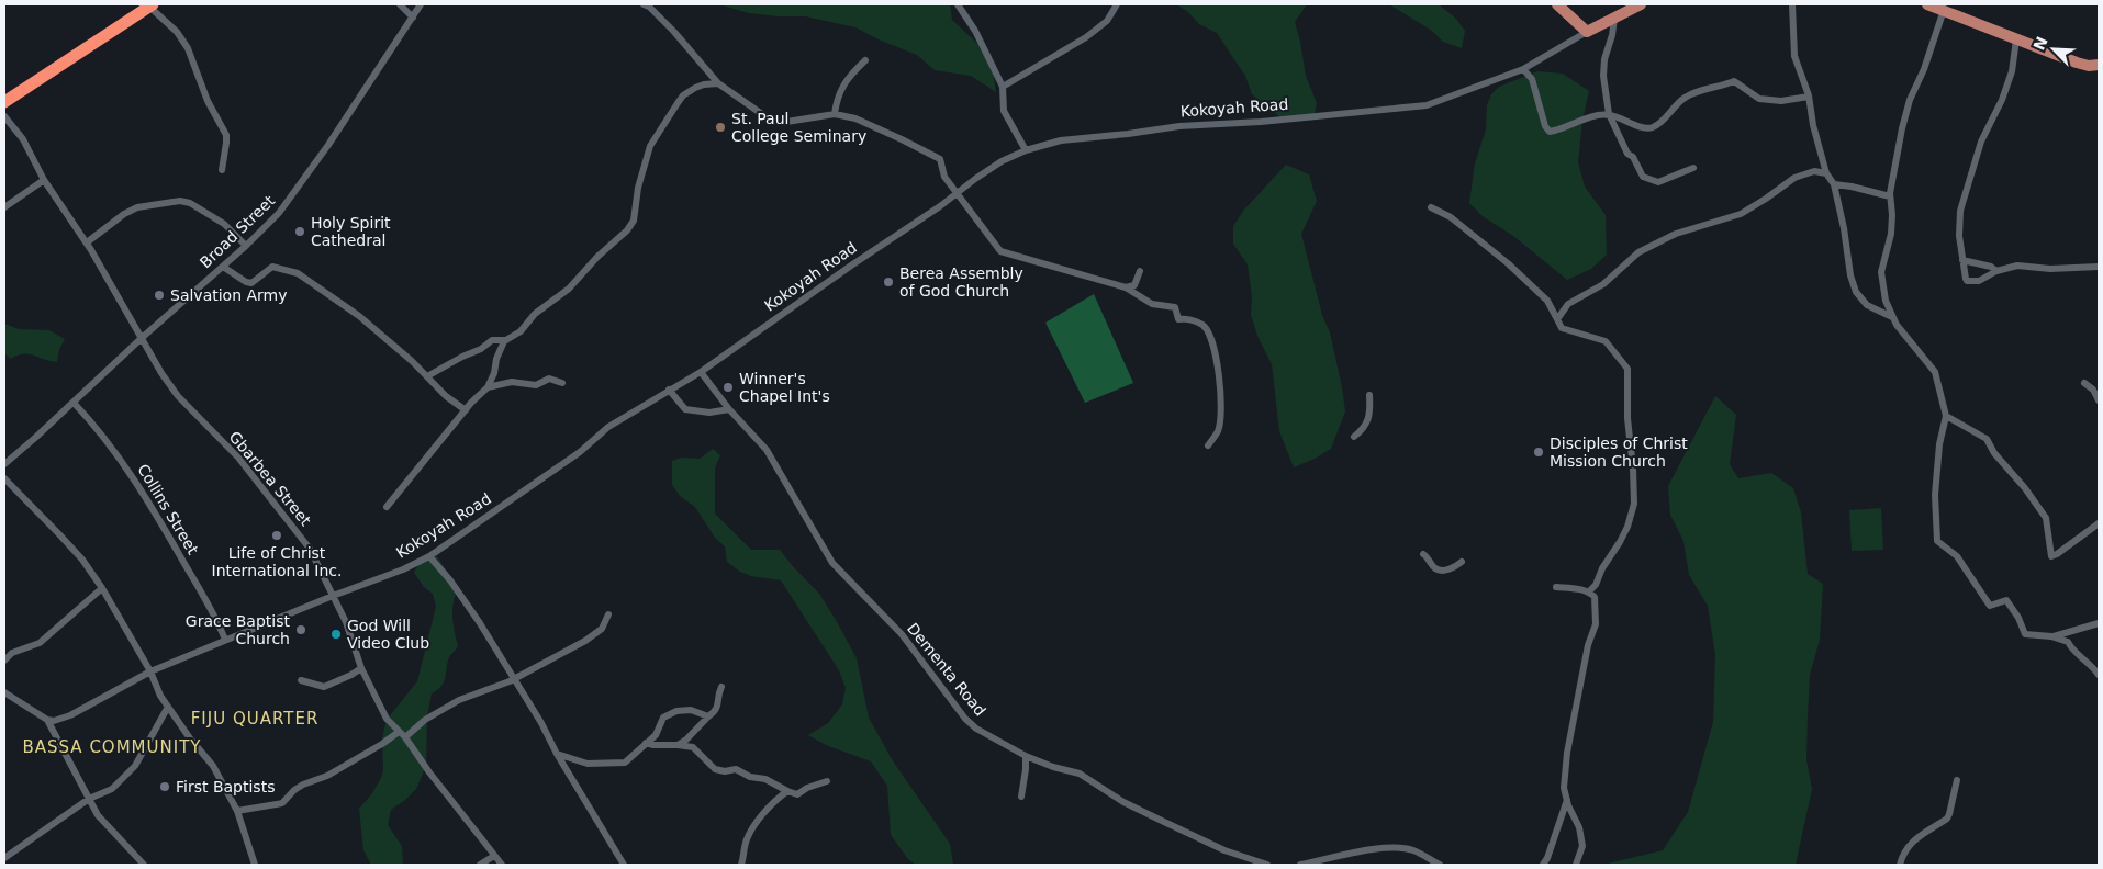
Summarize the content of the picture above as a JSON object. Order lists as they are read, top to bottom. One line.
{"streets":{"main road":["Kokoyah Road"],"street":["Broad Street","Gbarbea Street","Collins Street","Dementa Road"]},"crossings":[["Kokoyah Road","Gbarbea Street"],["Kokoyah Road","Collins Street"],["Kokoyah Road","Dementa Road"],["Broad Street","Gbarbea Street"],["Broad Street","Collins Street"]],"districts":["FIJU QUARTER","BASSA COMMUNITY"],"places":["St. Paul College Seminary","Holy Spirit Cathedral","Berea Assembly of God Church","Salvation Army","Winner's Chapel Int's","Disciples of Christ Mission Church","Life of Christ International Inc.","Grace Baptist Church","God Will Video Club","First Baptists"],"north":"top left"}
